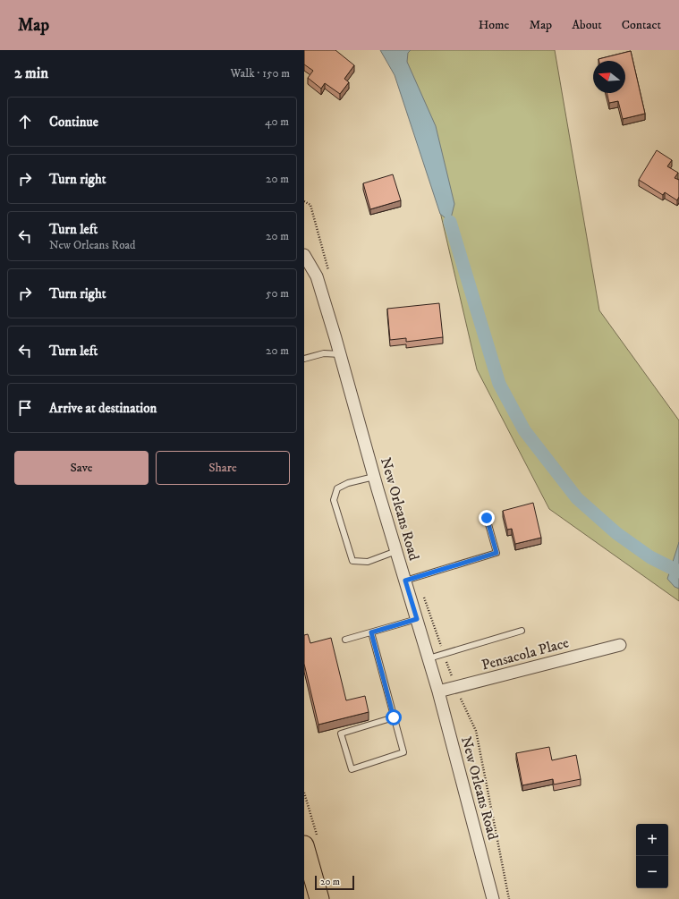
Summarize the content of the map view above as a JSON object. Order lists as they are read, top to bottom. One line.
{"streets":{"street":["New Orleans Road","Pensacola Place"]},"crossings":[["New Orleans Road","Pensacola Place"]],"scale_bar":"20 m","north":"left","page":{"header":"Map","nav":["Home","Map","About","Contact"],"heading":["2 min","Walk · 150 m"],"list":[["Continue","40 m"],["Turn right","20 m"],["Turn left","New Orleans Road","20 m"],["Turn right","50 m"],["Turn left","20 m"],"Arrive at destination"],"buttons":["Save","Share"],"map_buttons":["+","−"],"scale":"20 m"}}
